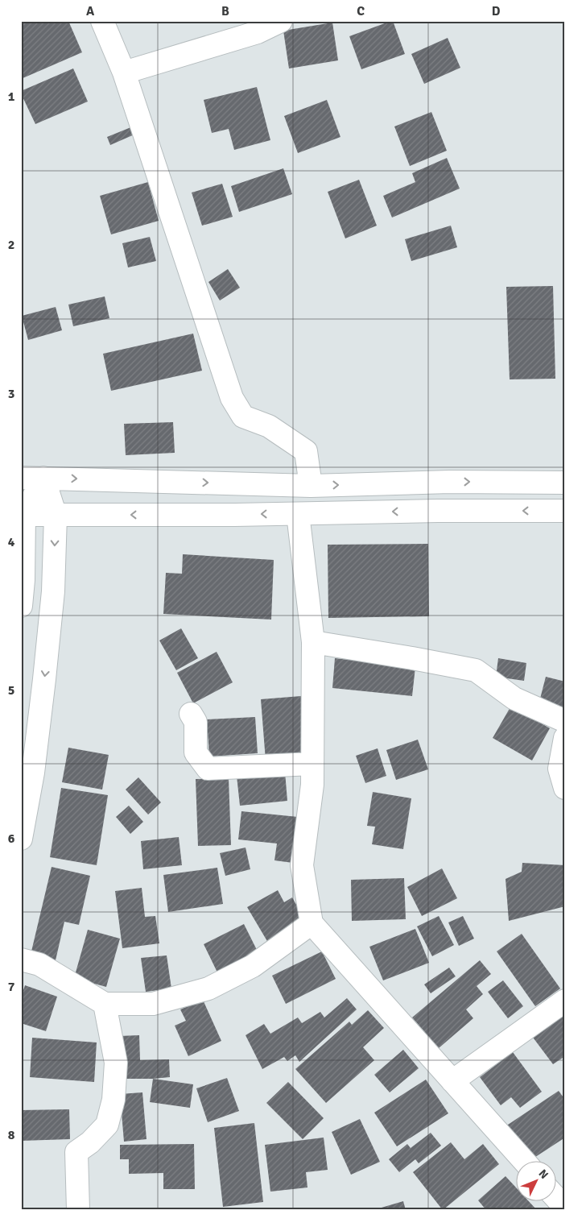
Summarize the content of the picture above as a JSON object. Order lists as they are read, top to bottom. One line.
{"north":"top right","grid":{"columns":["A","B","C","D"],"rows":["1","2","3","4","5","6","7","8"]}}
